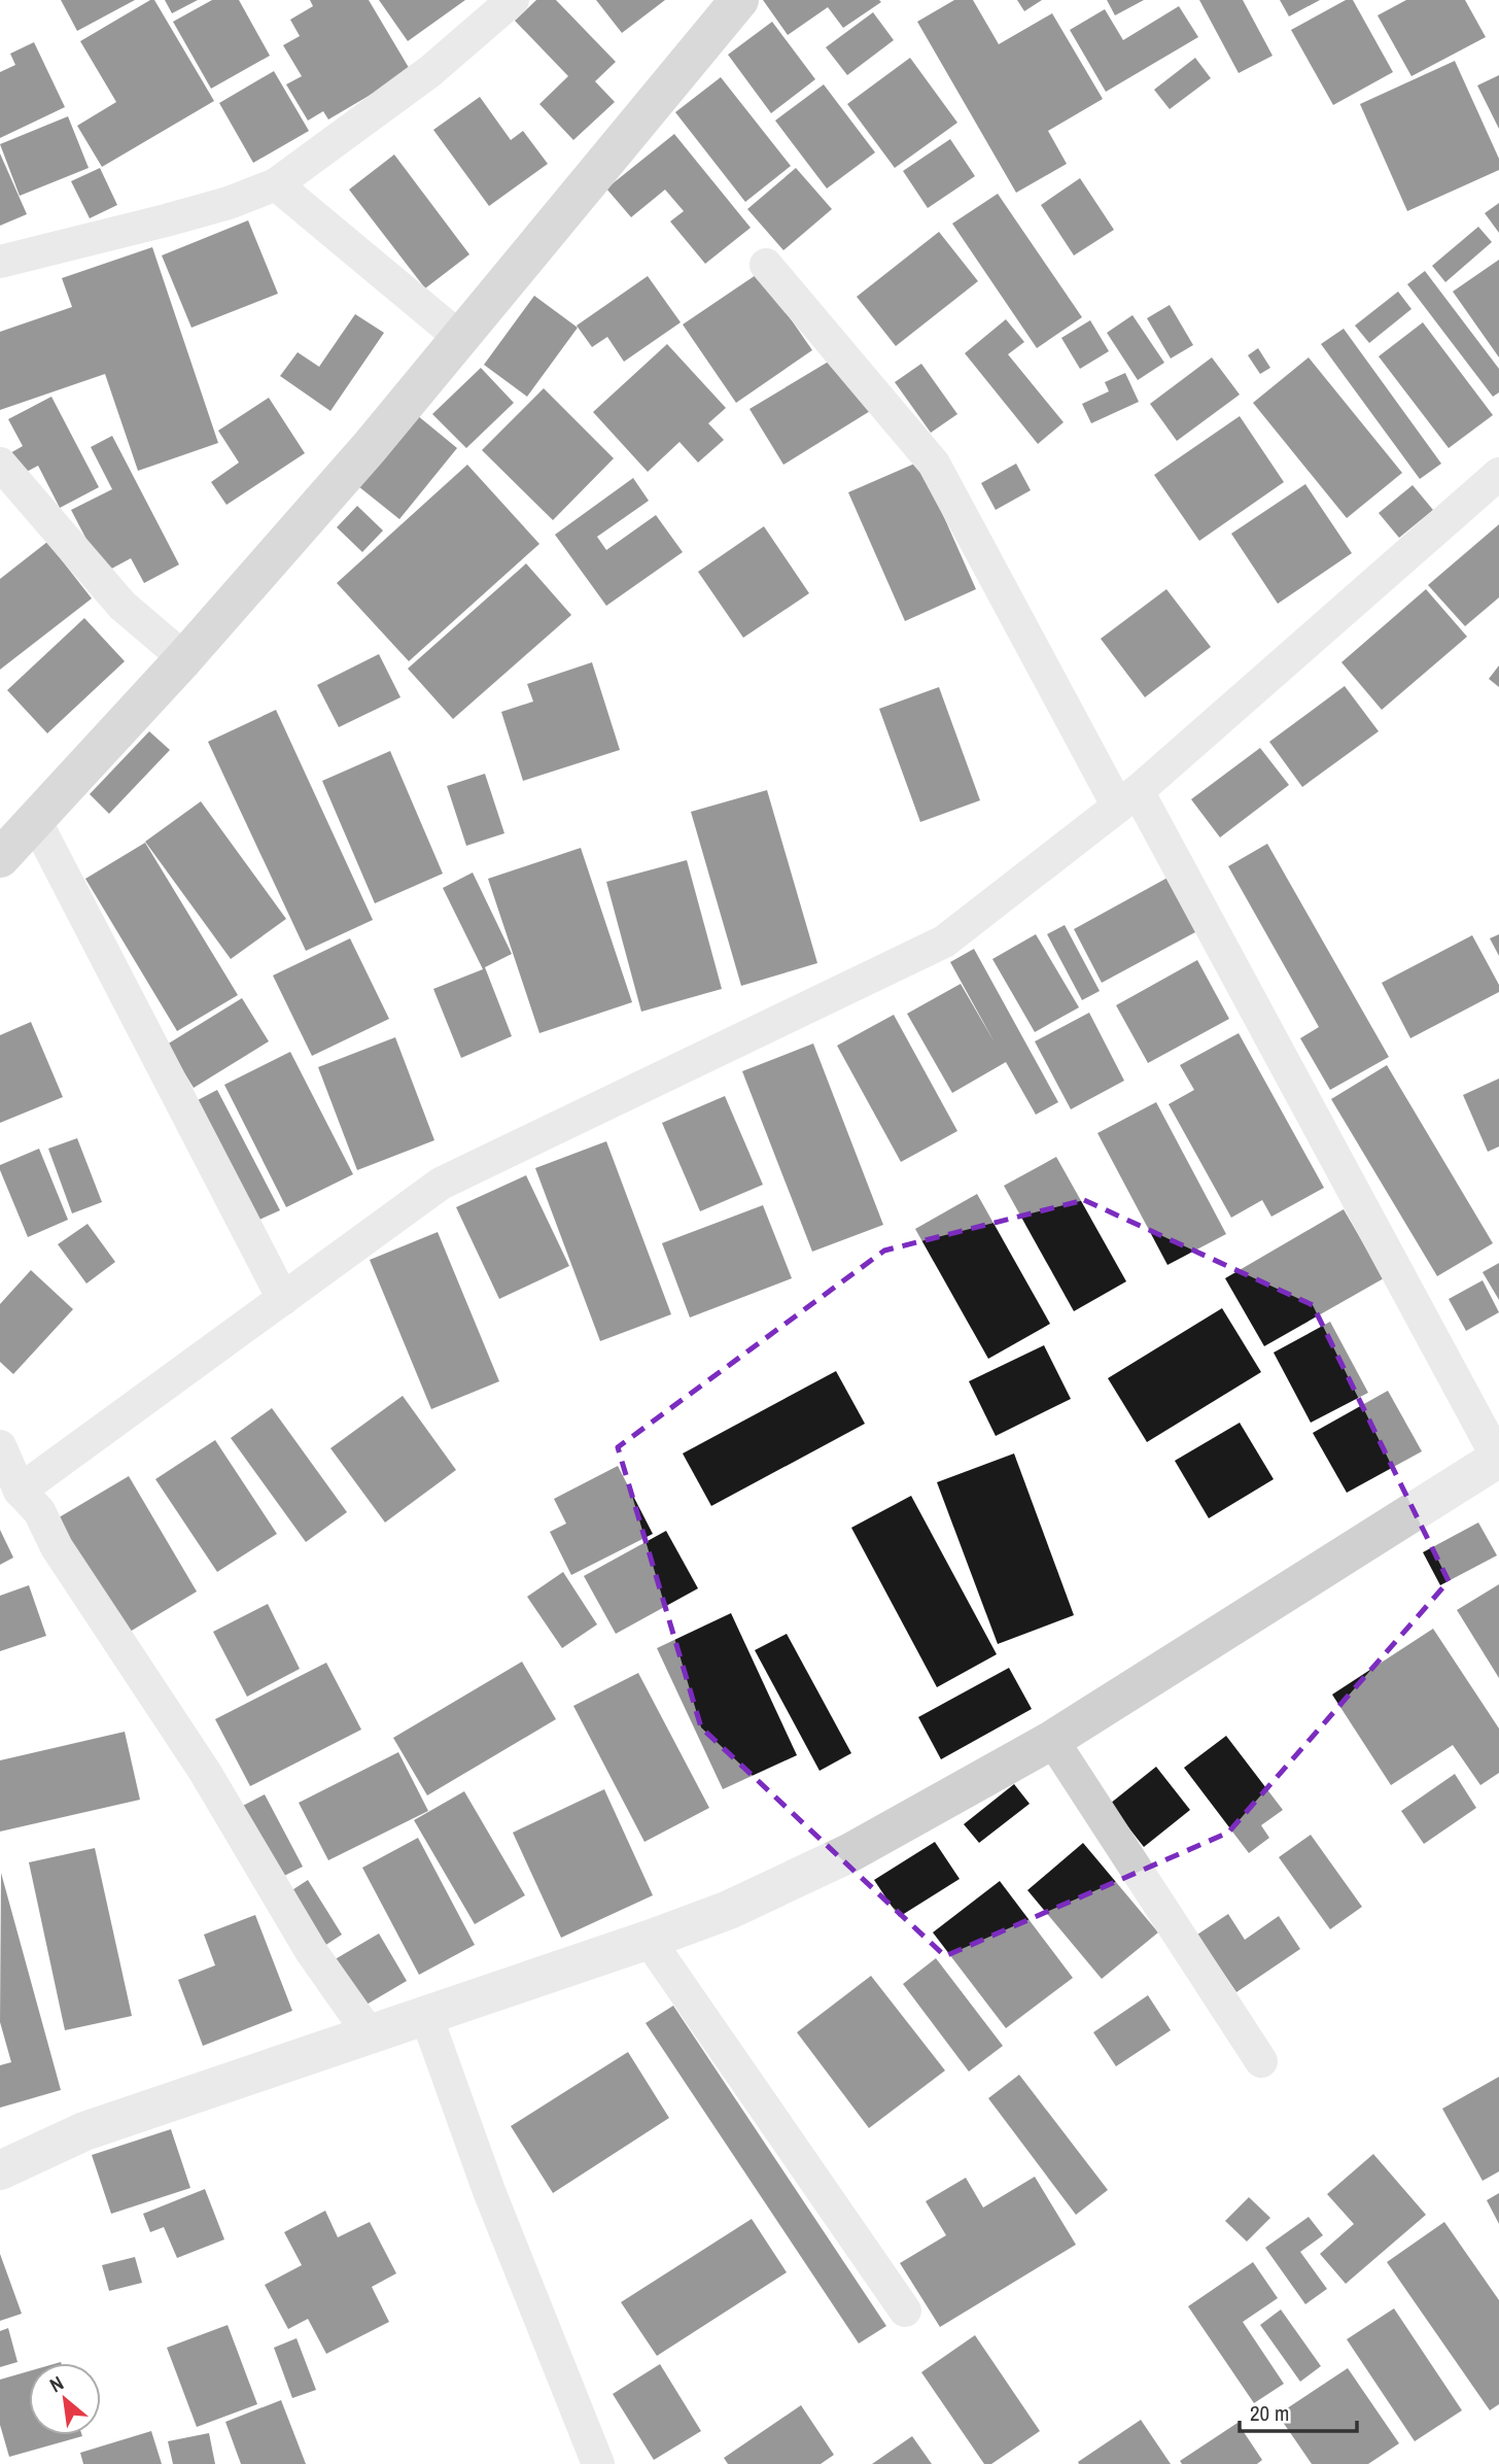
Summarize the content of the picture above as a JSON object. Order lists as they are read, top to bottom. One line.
{"scale_bar":"20 m","north":"top left"}
